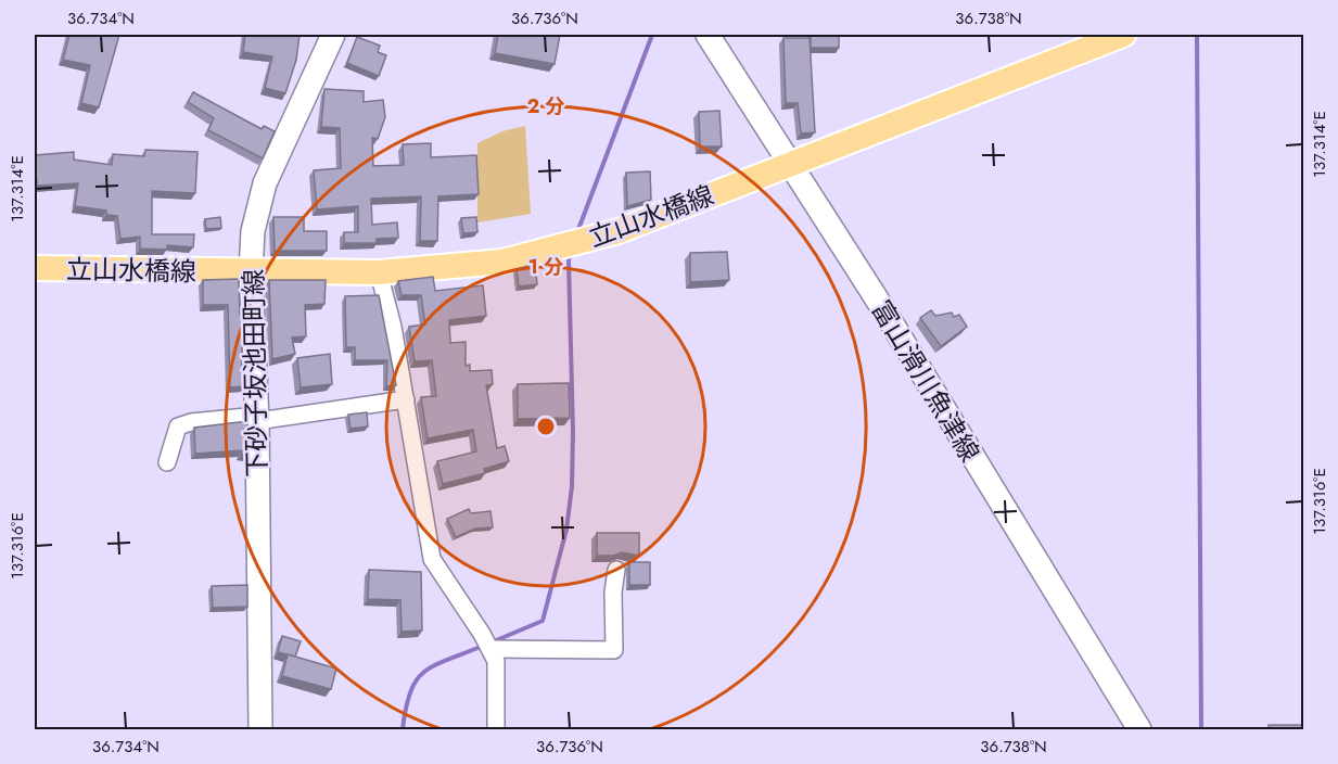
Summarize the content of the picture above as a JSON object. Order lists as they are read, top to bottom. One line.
{"streets":{"main road":["立山水橋線","下砂子坂池田町線","富山滑川魚津線"]},"crossings":[["立山水橋線","下砂子坂池田町線"],["立山水橋線","富山滑川魚津線"]],"coordinates":["36.734°N","36.736°N","36.738°N","137.314°E","137.316°E"],"rings":["2 分","1 分"]}
